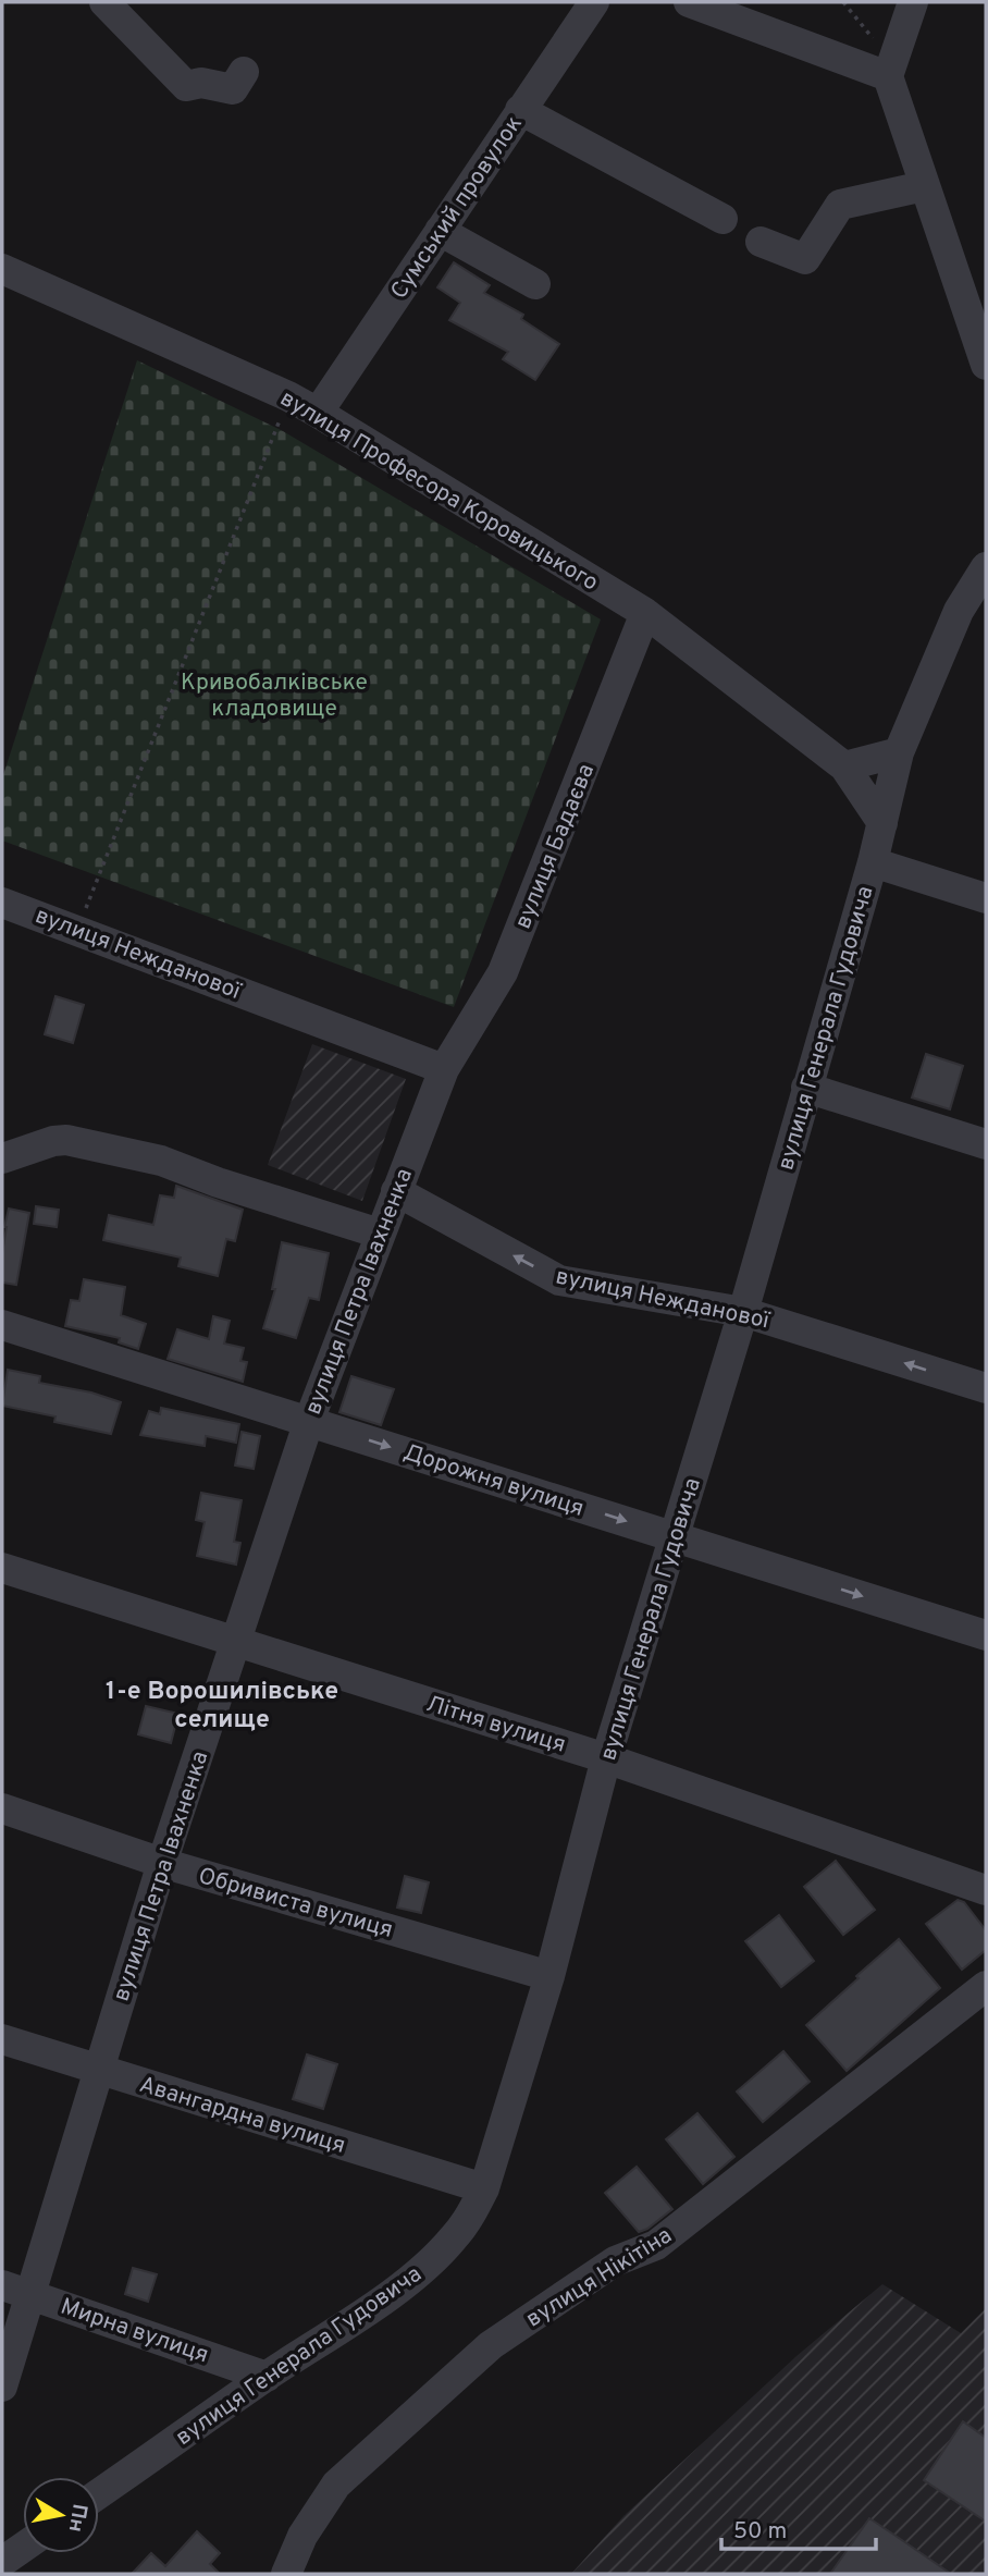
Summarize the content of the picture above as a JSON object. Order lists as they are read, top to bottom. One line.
{"streets":{"street":["Сумський провулок","вулиця Професора Коровицького","вулиця Бадаєва","вулиця Нежданової","вулиця Генерала Гудовича","вулиця Петра Івахненка","Дорожня вулиця","Літня вулиця","Обривиста вулиця","Авангардна вулиця","вулиця Нікітіна","Мирна вулиця"]},"crossings":[["Сумський провулок","вулиця Професора Коровицького"],["вулиця Професора Коровицького","вулиця Бадаєва"],["вулиця Професора Коровицького","вулиця Генерала Гудовича"],["вулиця Бадаєва","вулиця Нежданової"],["вулиця Бадаєва","вулиця Петра Івахненка"],["вулиця Нежданової","вулиця Генерала Гудовича"],["вулиця Нежданової","вулиця Петра Івахненка"],["вулиця Генерала Гудовича","Дорожня вулиця"],["вулиця Генерала Гудовича","Літня вулиця"],["вулиця Генерала Гудовича","Обривиста вулиця"],["вулиця Генерала Гудовича","Авангардна вулиця"],["вулиця Генерала Гудовича","Мирна вулиця"],["вулиця Петра Івахненка","Дорожня вулиця"],["вулиця Петра Івахненка","Літня вулиця"],["вулиця Петра Івахненка","Обривиста вулиця"],["вулиця Петра Івахненка","Авангардна вулиця"],["вулиця Петра Івахненка","Мирна вулиця"]],"one_way":["вулиця Нежданової","Дорожня вулиця"],"districts":["1-е Ворошилівське селище"],"parks":["Кривобалківське кладовище"],"scale_bar":"50 m","north":"right"}
